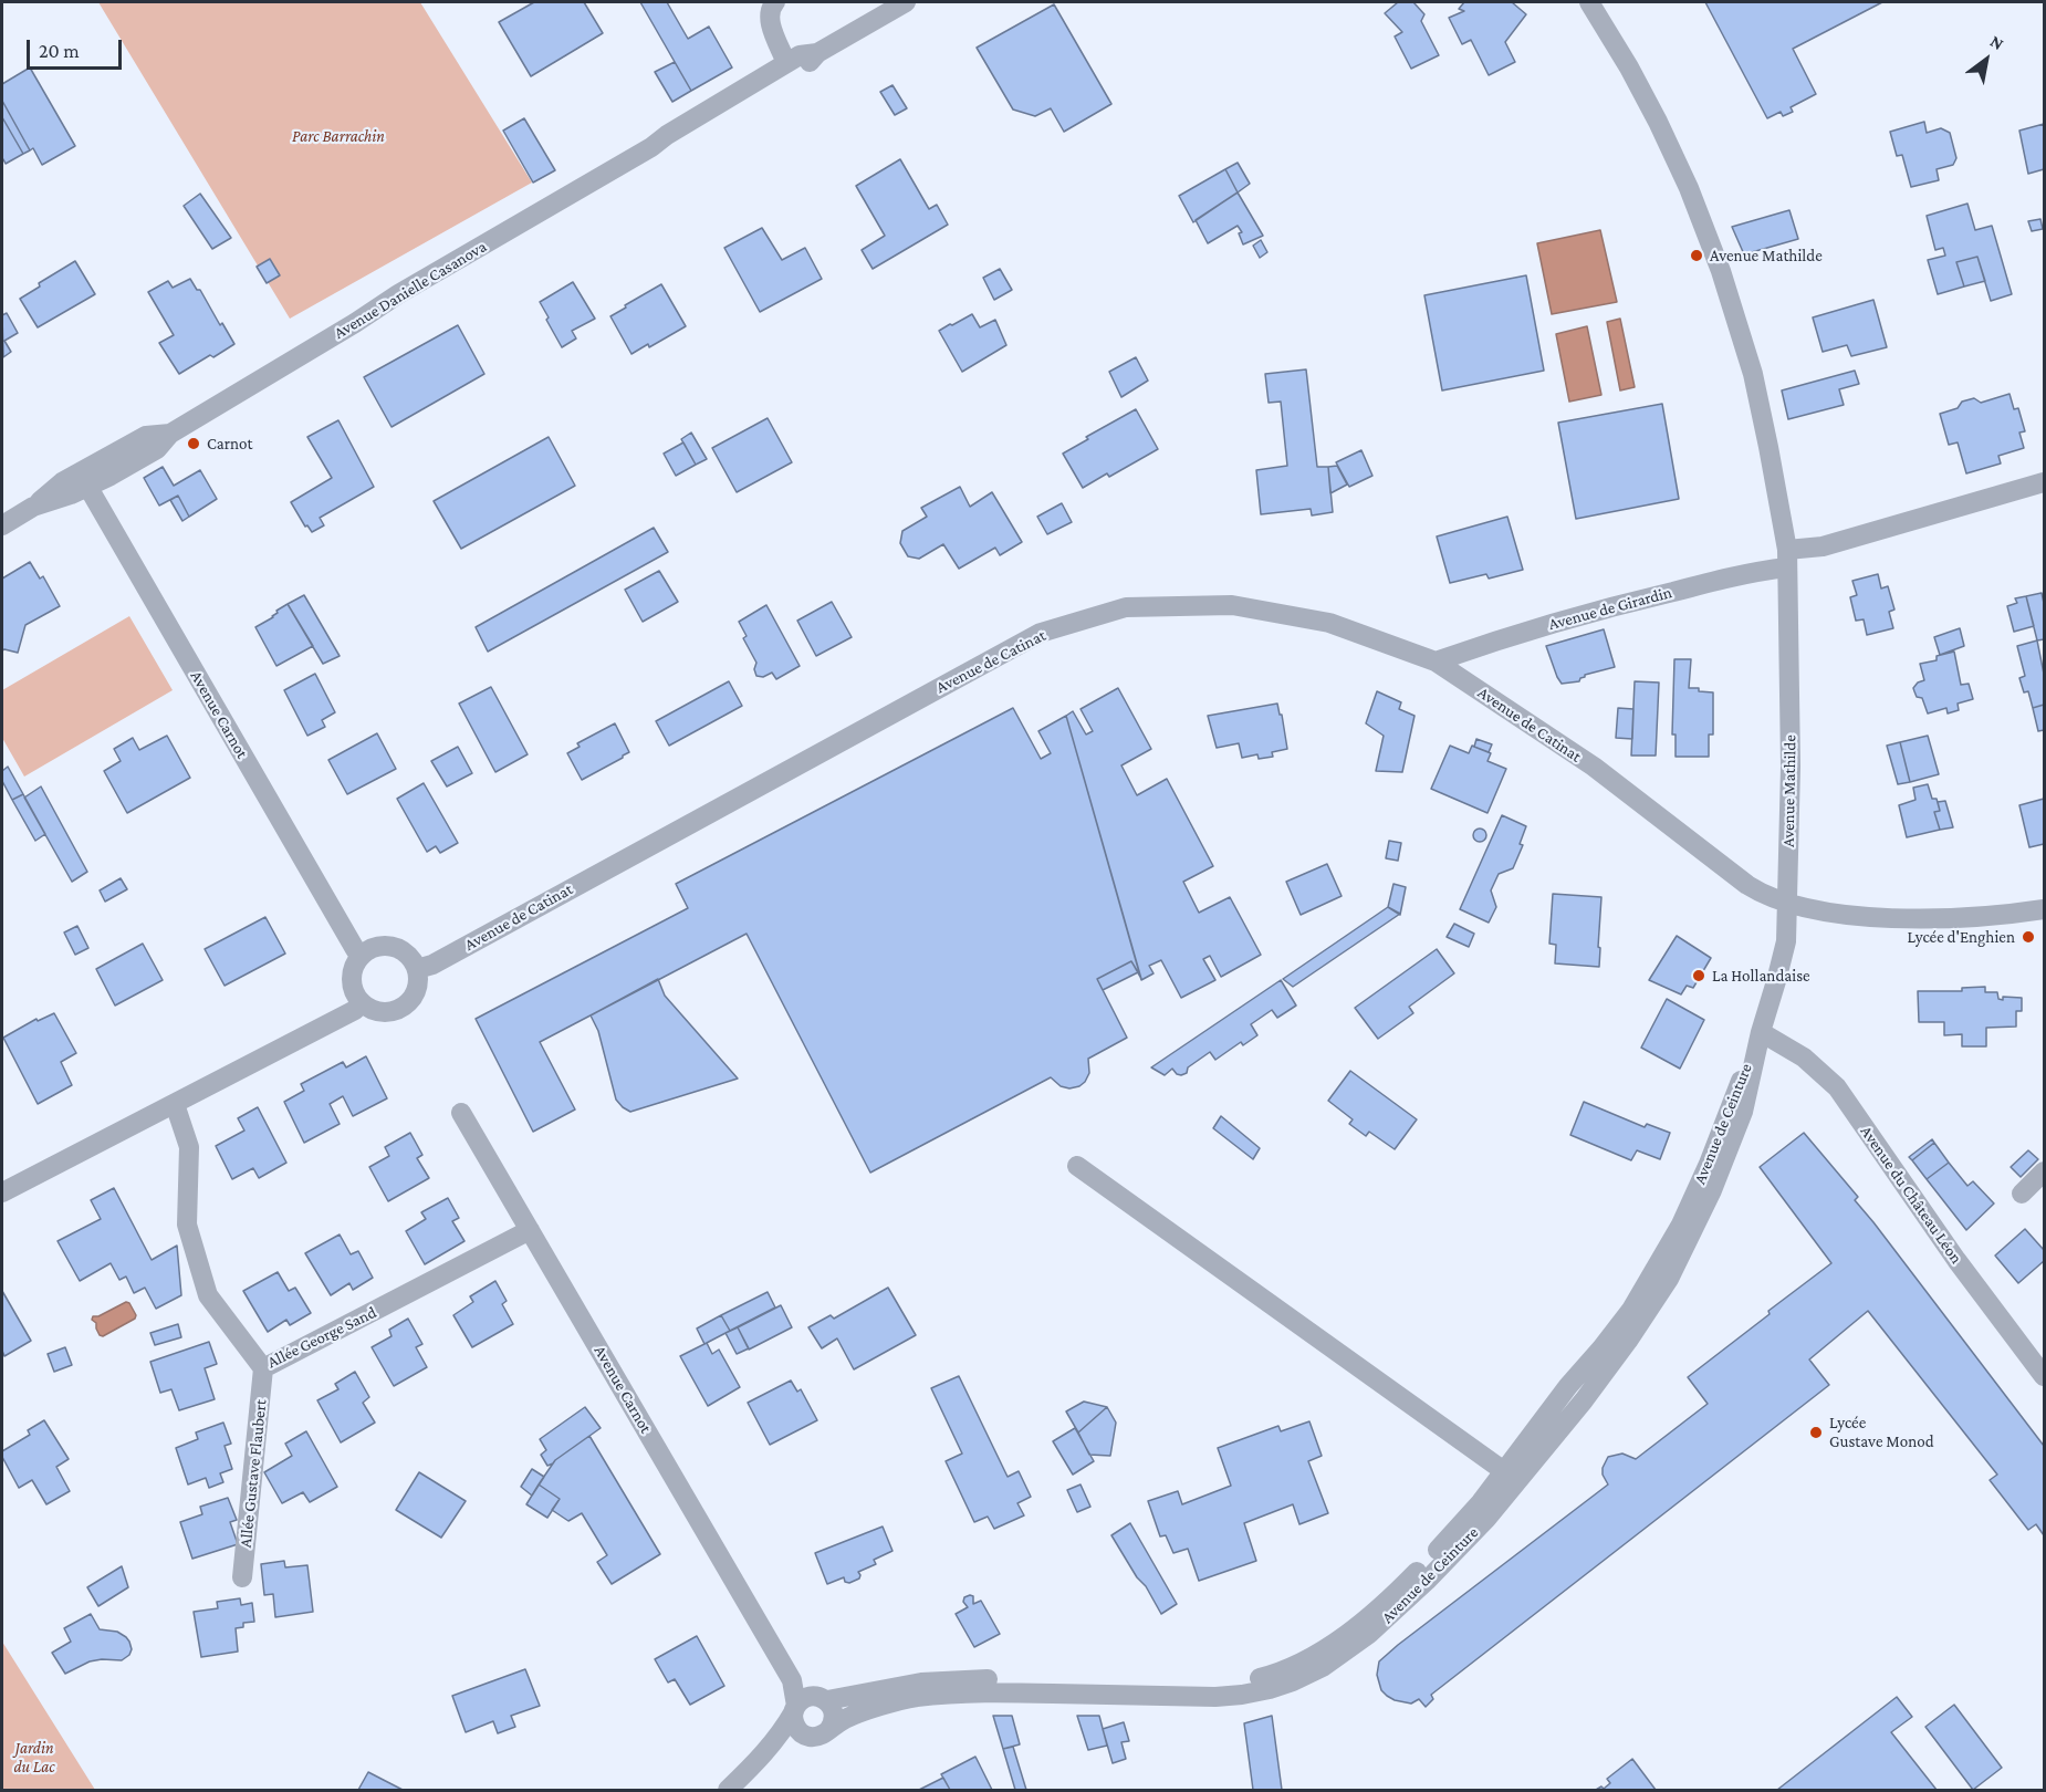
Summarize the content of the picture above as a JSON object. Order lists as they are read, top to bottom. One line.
{"streets":{"street":["Avenue Danielle Casanova","Avenue de Girardin","Avenue de Catinat","Avenue Carnot","Avenue Mathilde","Avenue de Ceinture","Avenue du Château Léon","Allée George Sand","Allée Gustave Flaubert"]},"crossings":[["Avenue Danielle Casanova","Avenue Carnot"],["Avenue de Girardin","Avenue de Catinat"],["Avenue de Girardin","Avenue Mathilde"],["Avenue de Catinat","Avenue Carnot"],["Avenue de Catinat","Avenue Mathilde"],["Avenue de Catinat","Avenue de Ceinture"],["Avenue Carnot","Avenue de Ceinture"],["Avenue Carnot","Allée George Sand"],["Avenue Mathilde","Avenue de Ceinture"],["Avenue de Ceinture","Avenue du Château Léon"],["Allée George Sand","Allée Gustave Flaubert"]],"parks":["Parc Barrachin","Jardin du Lac"],"places":["Avenue Mathilde","Carnot","Lycée d'Enghien","La Hollandaise","Lycée Gustave Monod"],"scale_bar":"20 m","north":"top right"}
